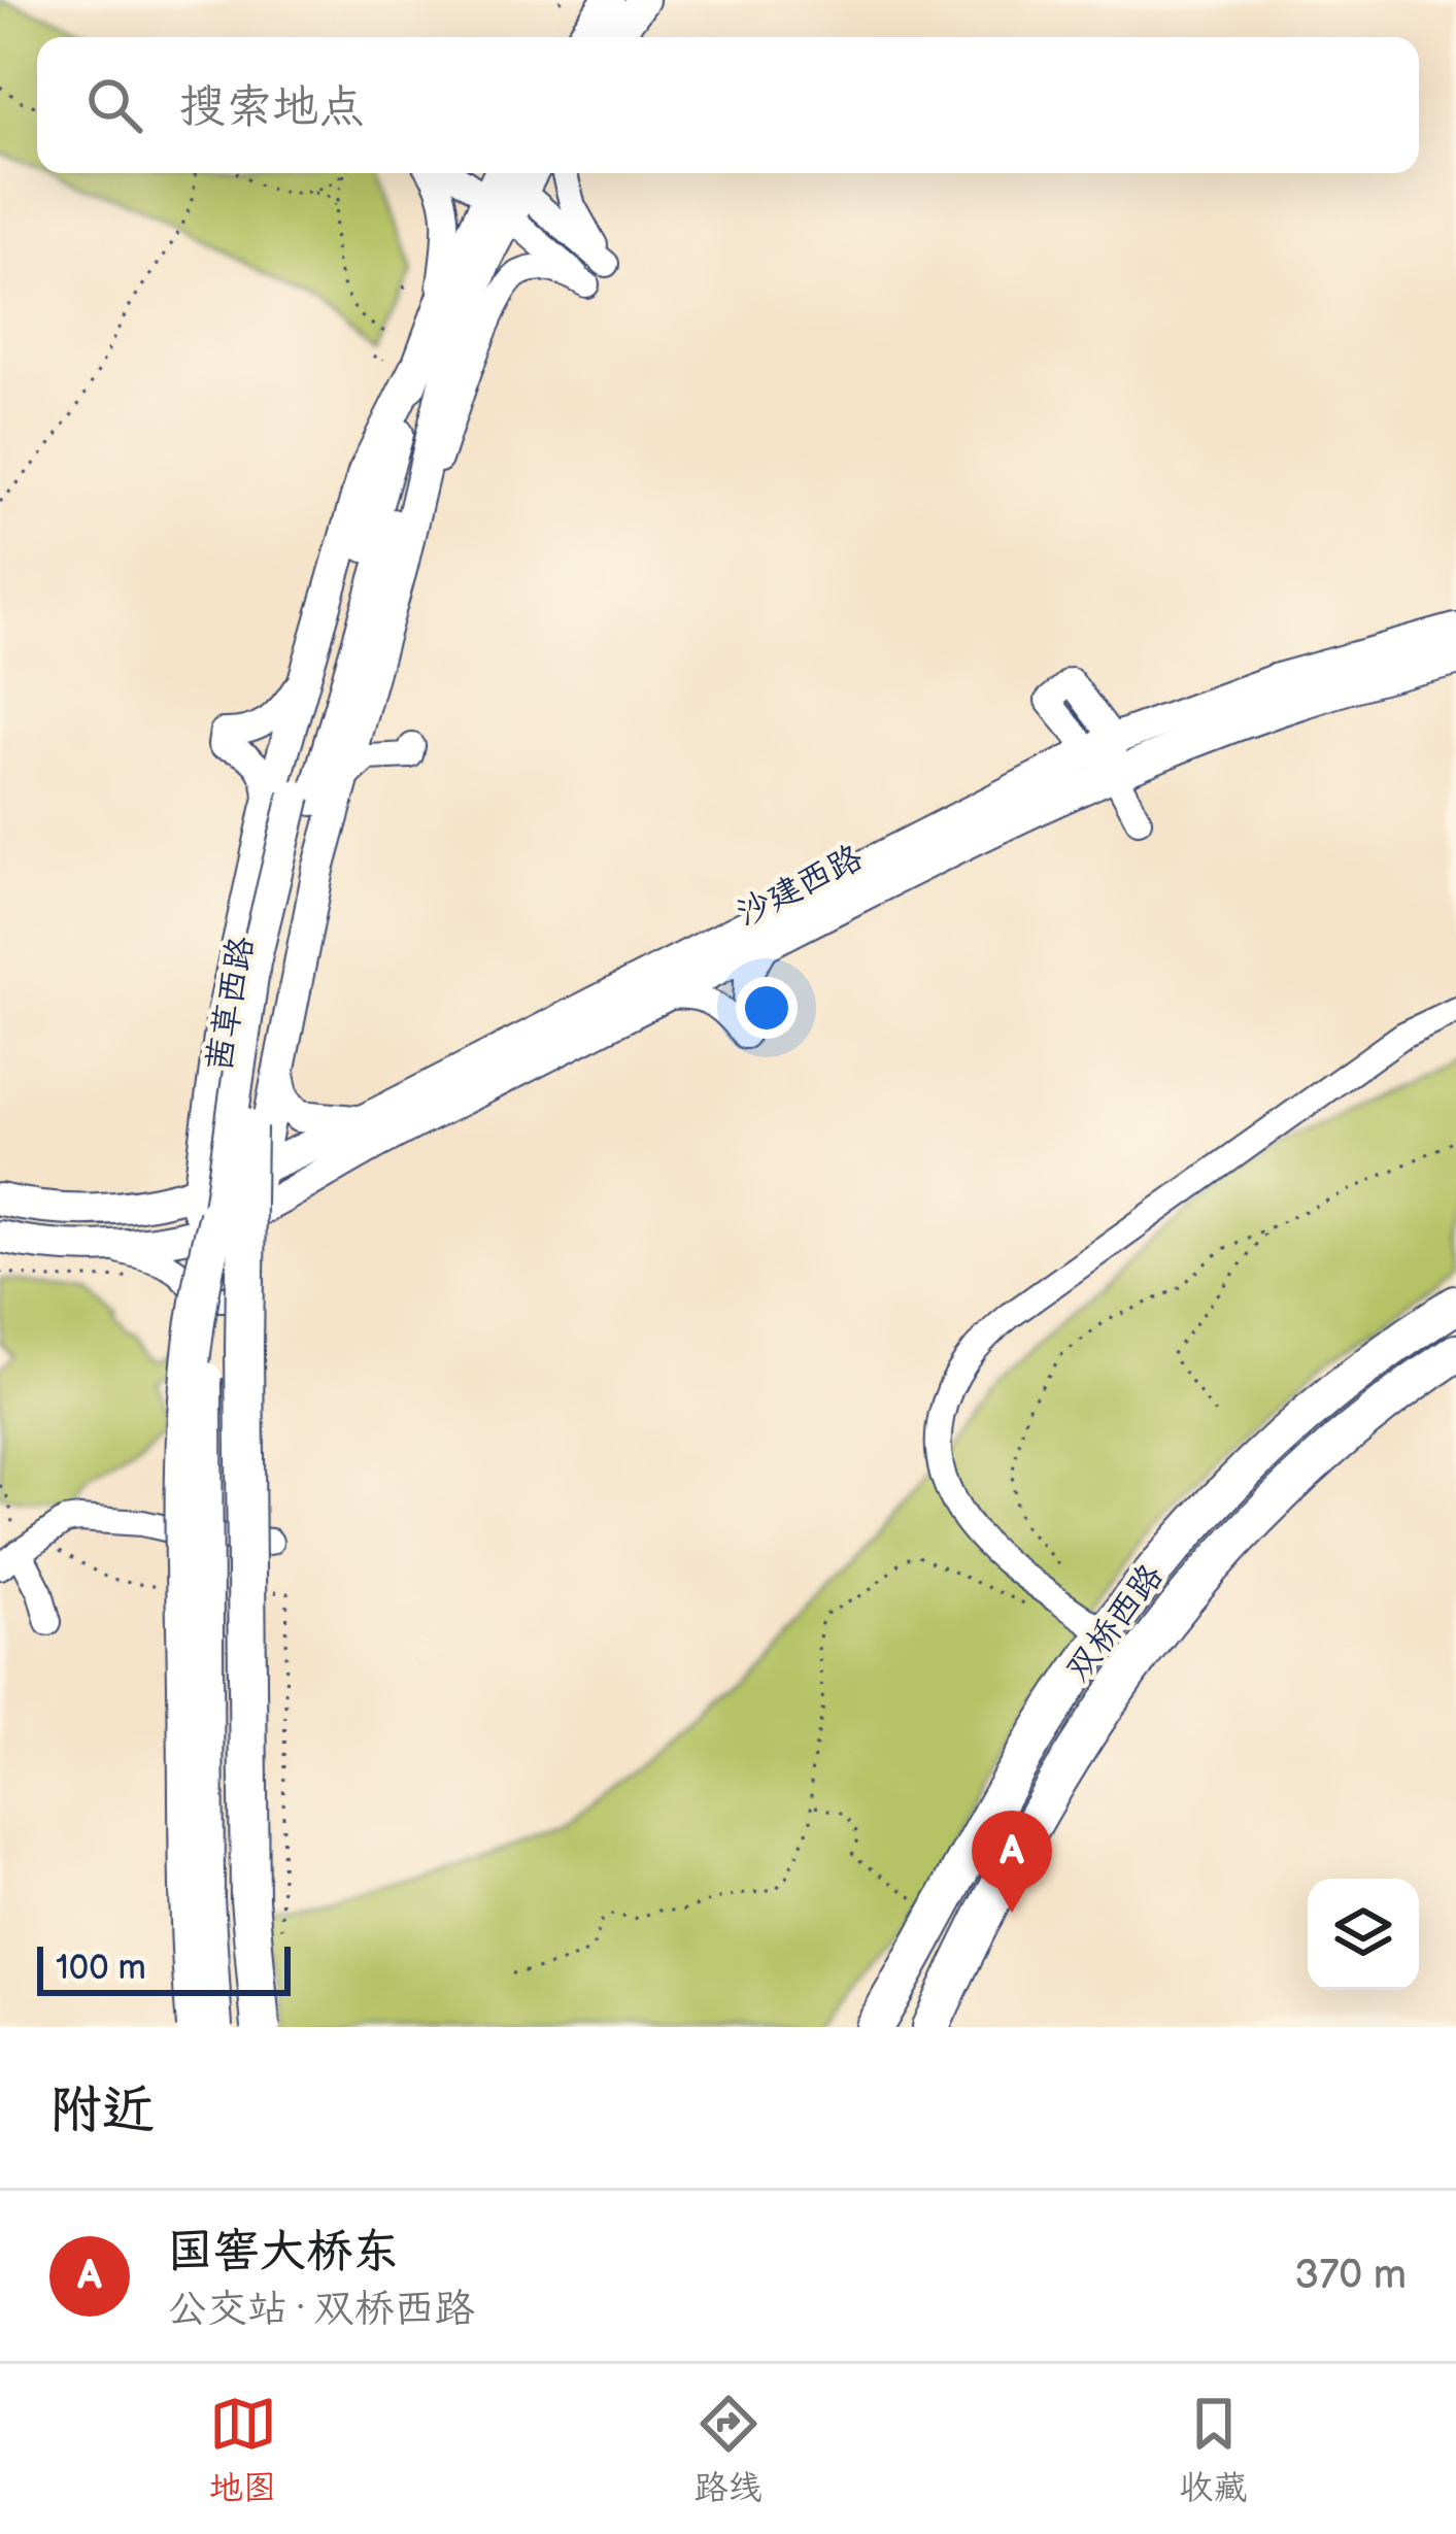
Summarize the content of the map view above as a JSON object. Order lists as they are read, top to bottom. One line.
{"streets":{"highway":["双桥西路"],"main road":["沙建西路","茜草西路"]},"crossings":[["沙建西路","茜草西路"]],"scale_bar":"100 m","page":{"search":"搜索地点","pins":"A","scale":"100 m","heading":"附近","list":[{"mark":"A","name":"国窖大桥东","note":"公交站 · 双桥西路","value":"370 m"}],"nav":["地图","路线","收藏"]}}
